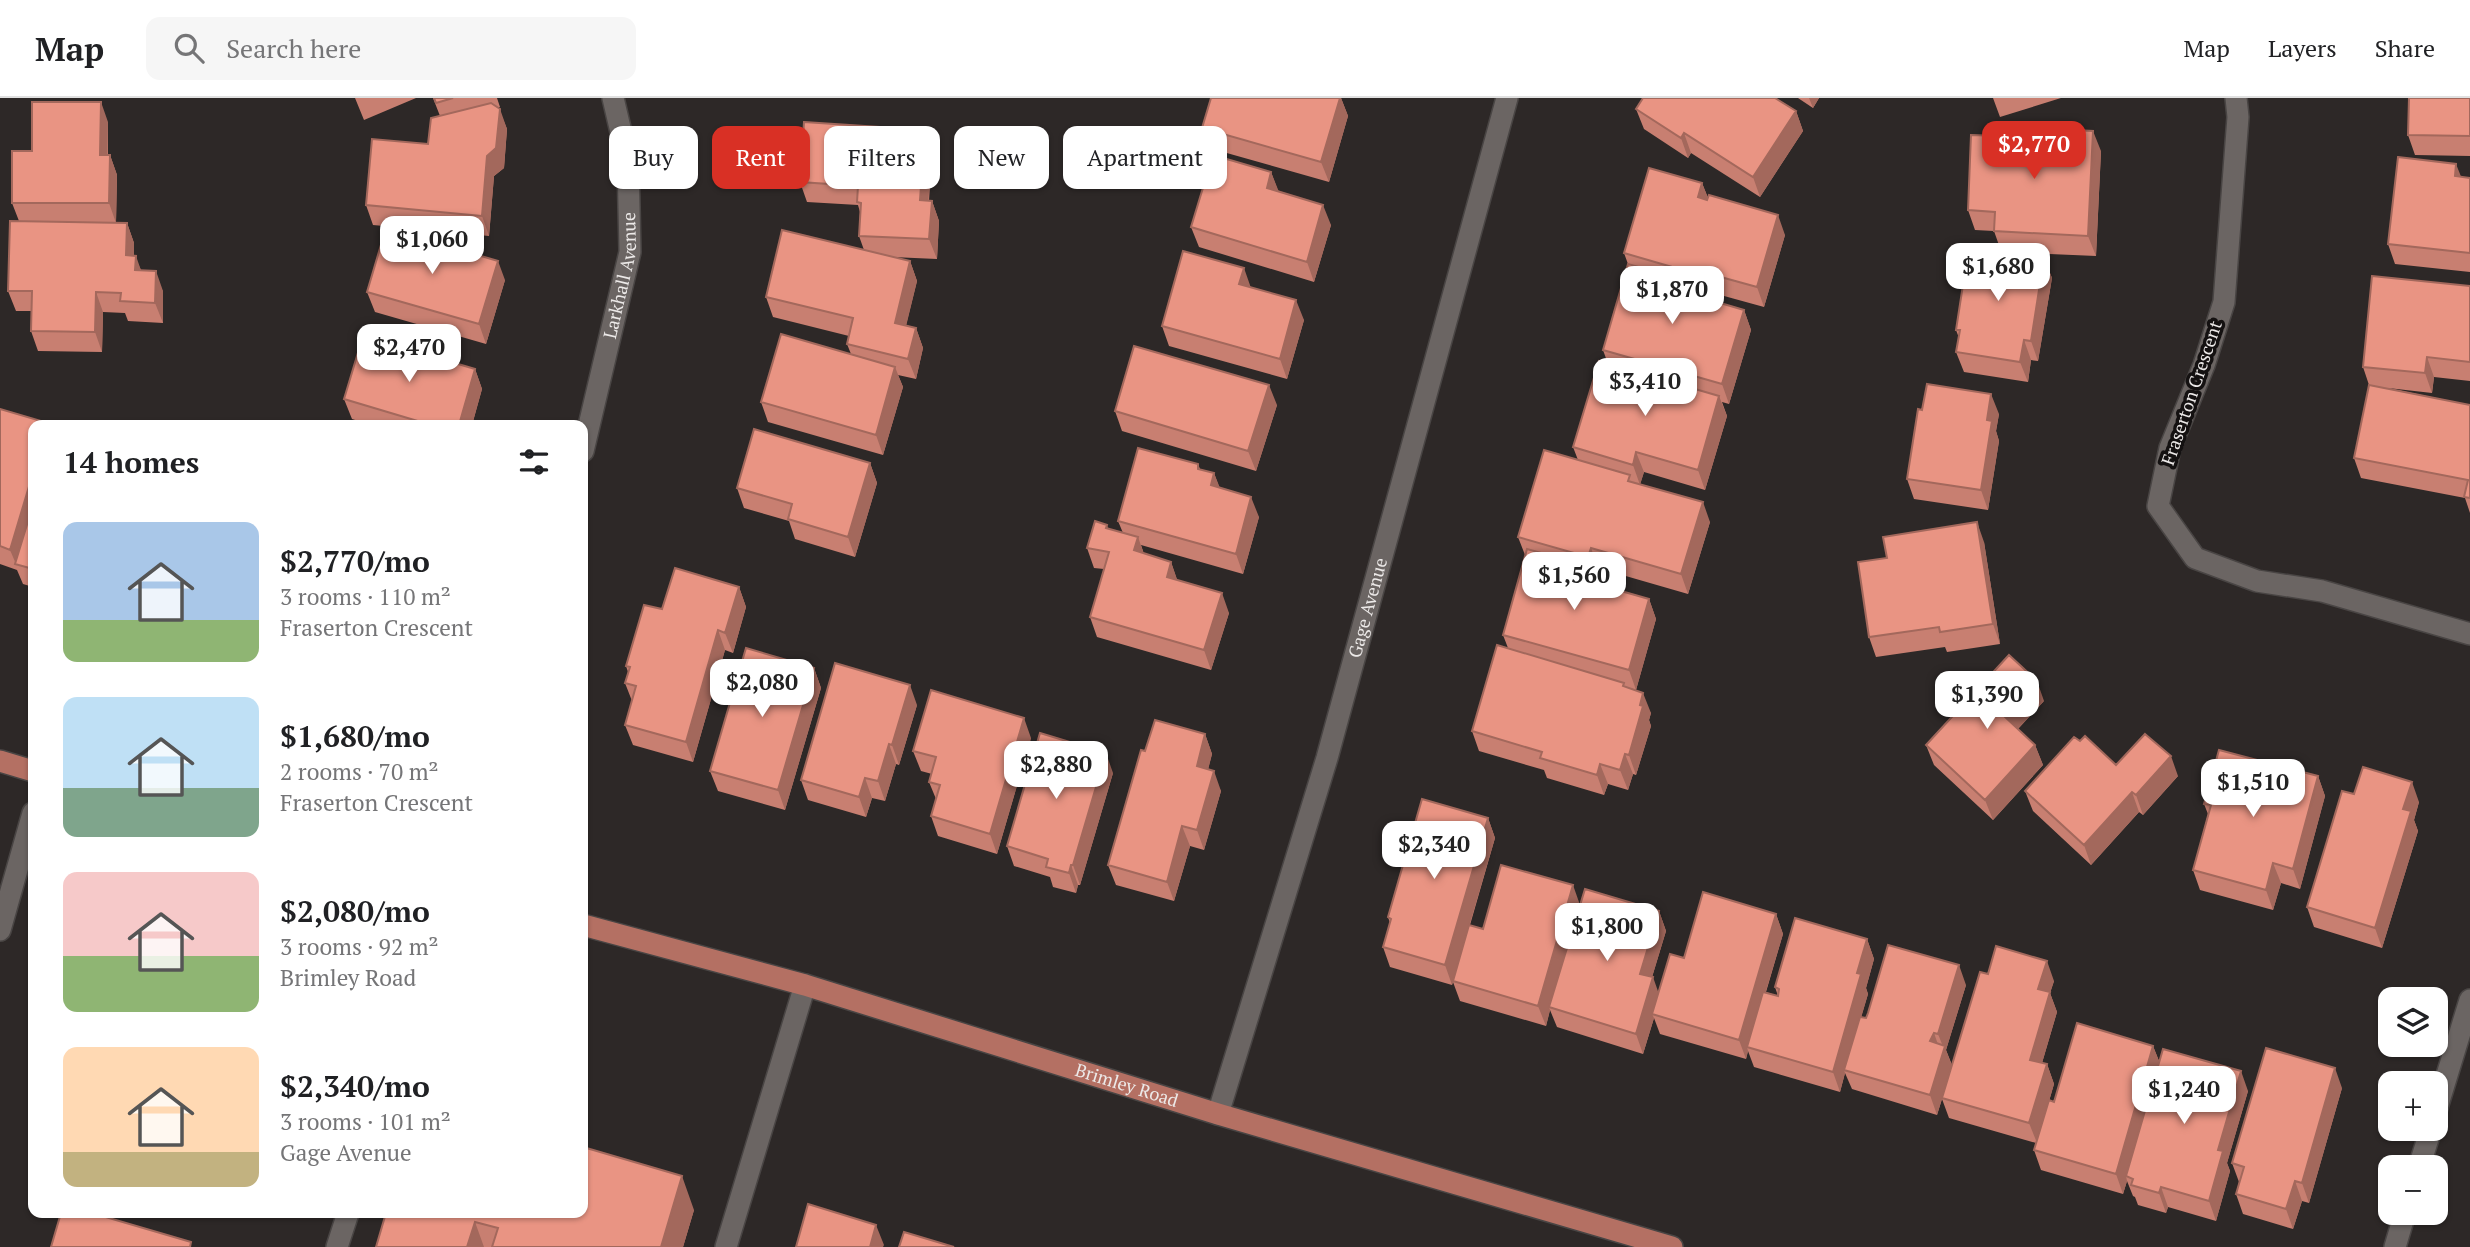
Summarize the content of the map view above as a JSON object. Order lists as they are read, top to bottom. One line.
{"streets":{"main road":["Brimley Road"],"street":["Larkhall Avenue","Fraserton Crescent","Gage Avenue"]},"crossings":[["Gage Avenue","Brimley Road"]],"page":{"header":"Map","search":"Search here","nav":["Map","Layers","Share"],"price":["$2,770","$1,060","$1,680","$1,870","$2,470","$3,410","$1,560","$2,080","$1,390","$2,880","$1,510","$2,340","$1,800","$1,240"],"chip":["Buy","Rent","Filters","New","Apartment"],"heading":"14 homes","list":[{"name":"$2,770/mo","note":"3 rooms · 110 m² · Fraserton Crescent"},{"name":"$1,680/mo","note":"2 rooms · 70 m² · Fraserton Crescent"},{"name":"$2,080/mo","note":"3 rooms · 92 m² · Brimley Road"},{"name":"$2,340/mo","note":"3 rooms · 101 m² · Gage Avenue"}],"map_buttons":["+","−"]}}
